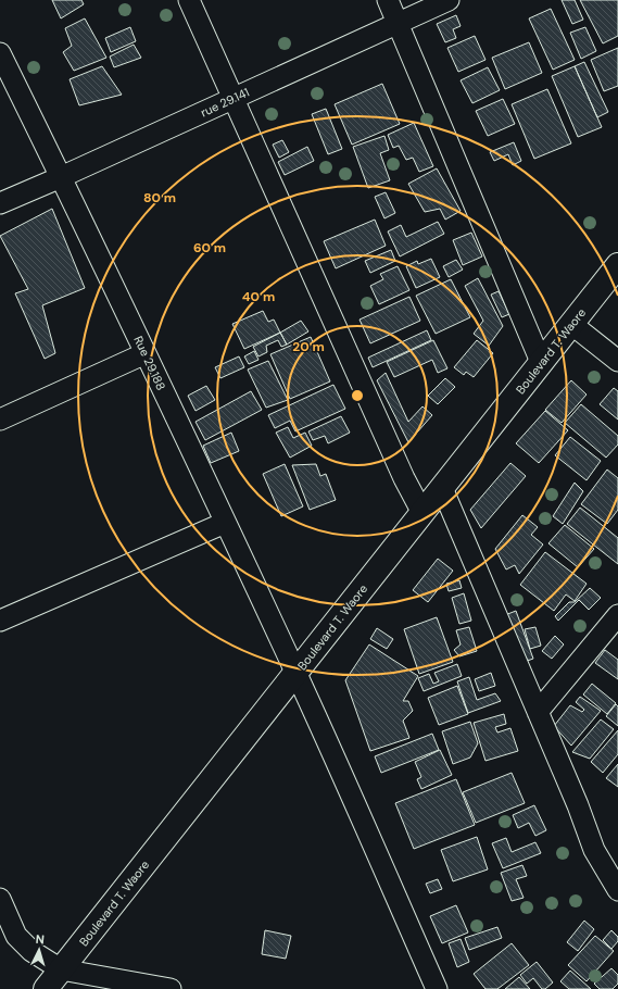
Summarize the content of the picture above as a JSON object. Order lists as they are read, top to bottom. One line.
{"streets":{"street":["rue 29.141","Boulevard T. Waore","Rue 29.188"]},"crossings":[["rue 29.141","Rue 29.188"],["Boulevard T. Waore","Rue 29.188"]],"north":"top","rings":["80 m","60 m","40 m","20 m"]}
